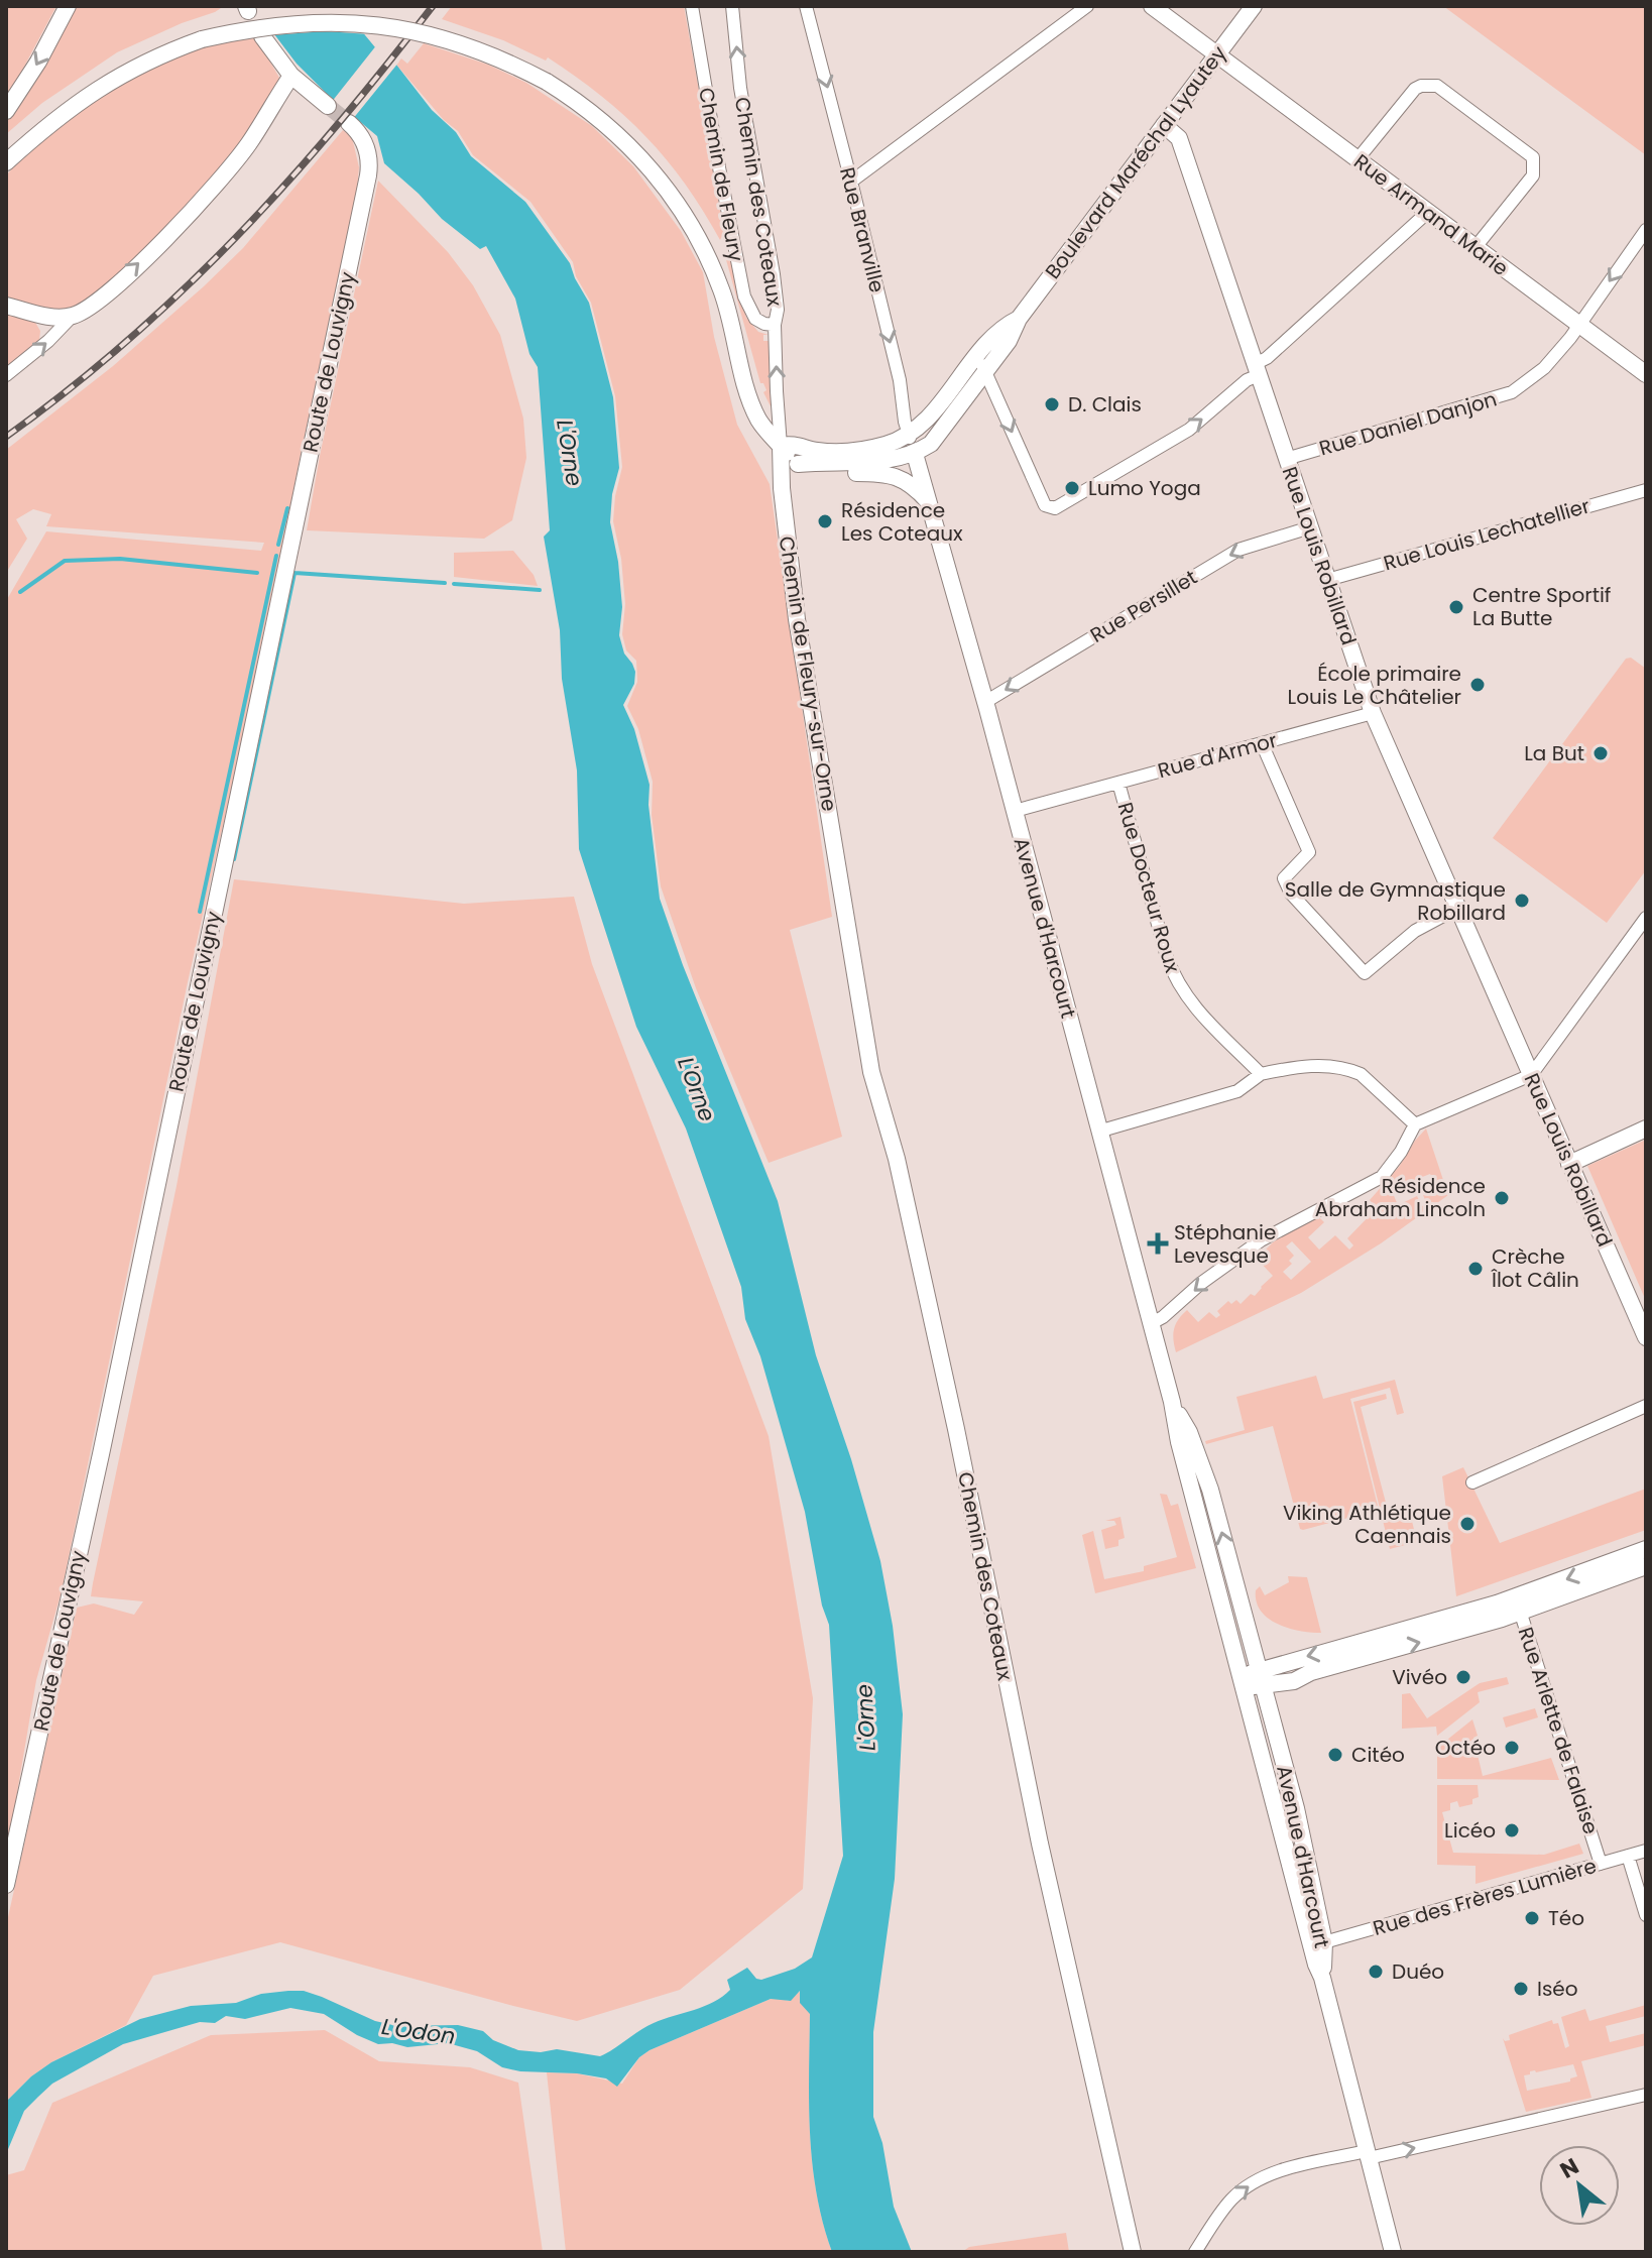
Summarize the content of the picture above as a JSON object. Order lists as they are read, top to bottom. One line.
{"streets":{"main road":["Boulevard Maréchal Lyautey","Chemin des Coteaux","Rue Armand Marie","Route de Louvigny","Rue Louis Robillard","Chemin de Fleury-sur-Orne","Avenue d'Harcourt"],"street":["Chemin de Fleury","Rue Branville","Rue Daniel Danjon","Rue Louis Lechatellier","Rue Persillet","Rue d'Armor","Rue Docteur Roux","Rue Arlette de Falaise","Rue des Frères Lumière"]},"crossings":[["Boulevard Maréchal Lyautey","Rue Armand Marie"],["Boulevard Maréchal Lyautey","Rue Branville"],["Boulevard Maréchal Lyautey","Rue Louis Robillard"],["Boulevard Maréchal Lyautey","Avenue d'Harcourt"],["Chemin de Fleury","Chemin des Coteaux"],["Chemin des Coteaux","Chemin de Fleury-sur-Orne"],["Rue Armand Marie","Rue Daniel Danjon"],["Rue Branville","Avenue d'Harcourt"],["Rue Daniel Danjon","Rue Louis Robillard"],["Rue Louis Lechatellier","Rue Louis Robillard"],["Rue Louis Robillard","Rue Persillet"],["Rue Louis Robillard","Rue d'Armor"],["Rue Persillet","Avenue d'Harcourt"],["Rue d'Armor","Rue Docteur Roux"],["Rue d'Armor","Avenue d'Harcourt"],["Avenue d'Harcourt","Rue des Frères Lumière"],["Rue Arlette de Falaise","Rue des Frères Lumière"]],"one_way":["Rue Branville","Rue Persillet"],"water":["L'Orne","L'Odon"],"places":{"other":["D. Clais","Lumo Yoga","Résidence Les Coteaux","Centre Sportif La Butte","École primaire Louis Le Châtelier","La But","Salle de Gymnastique Robillard","Résidence Abraham Lincoln","Crèche Îlot Câlin","Viking Athlétique Caennais","Vivéo","Octéo","Citéo","Licéo","Téo","Duéo","Iséo"],"health":["Stéphanie Levesque"]},"north":"top left"}
